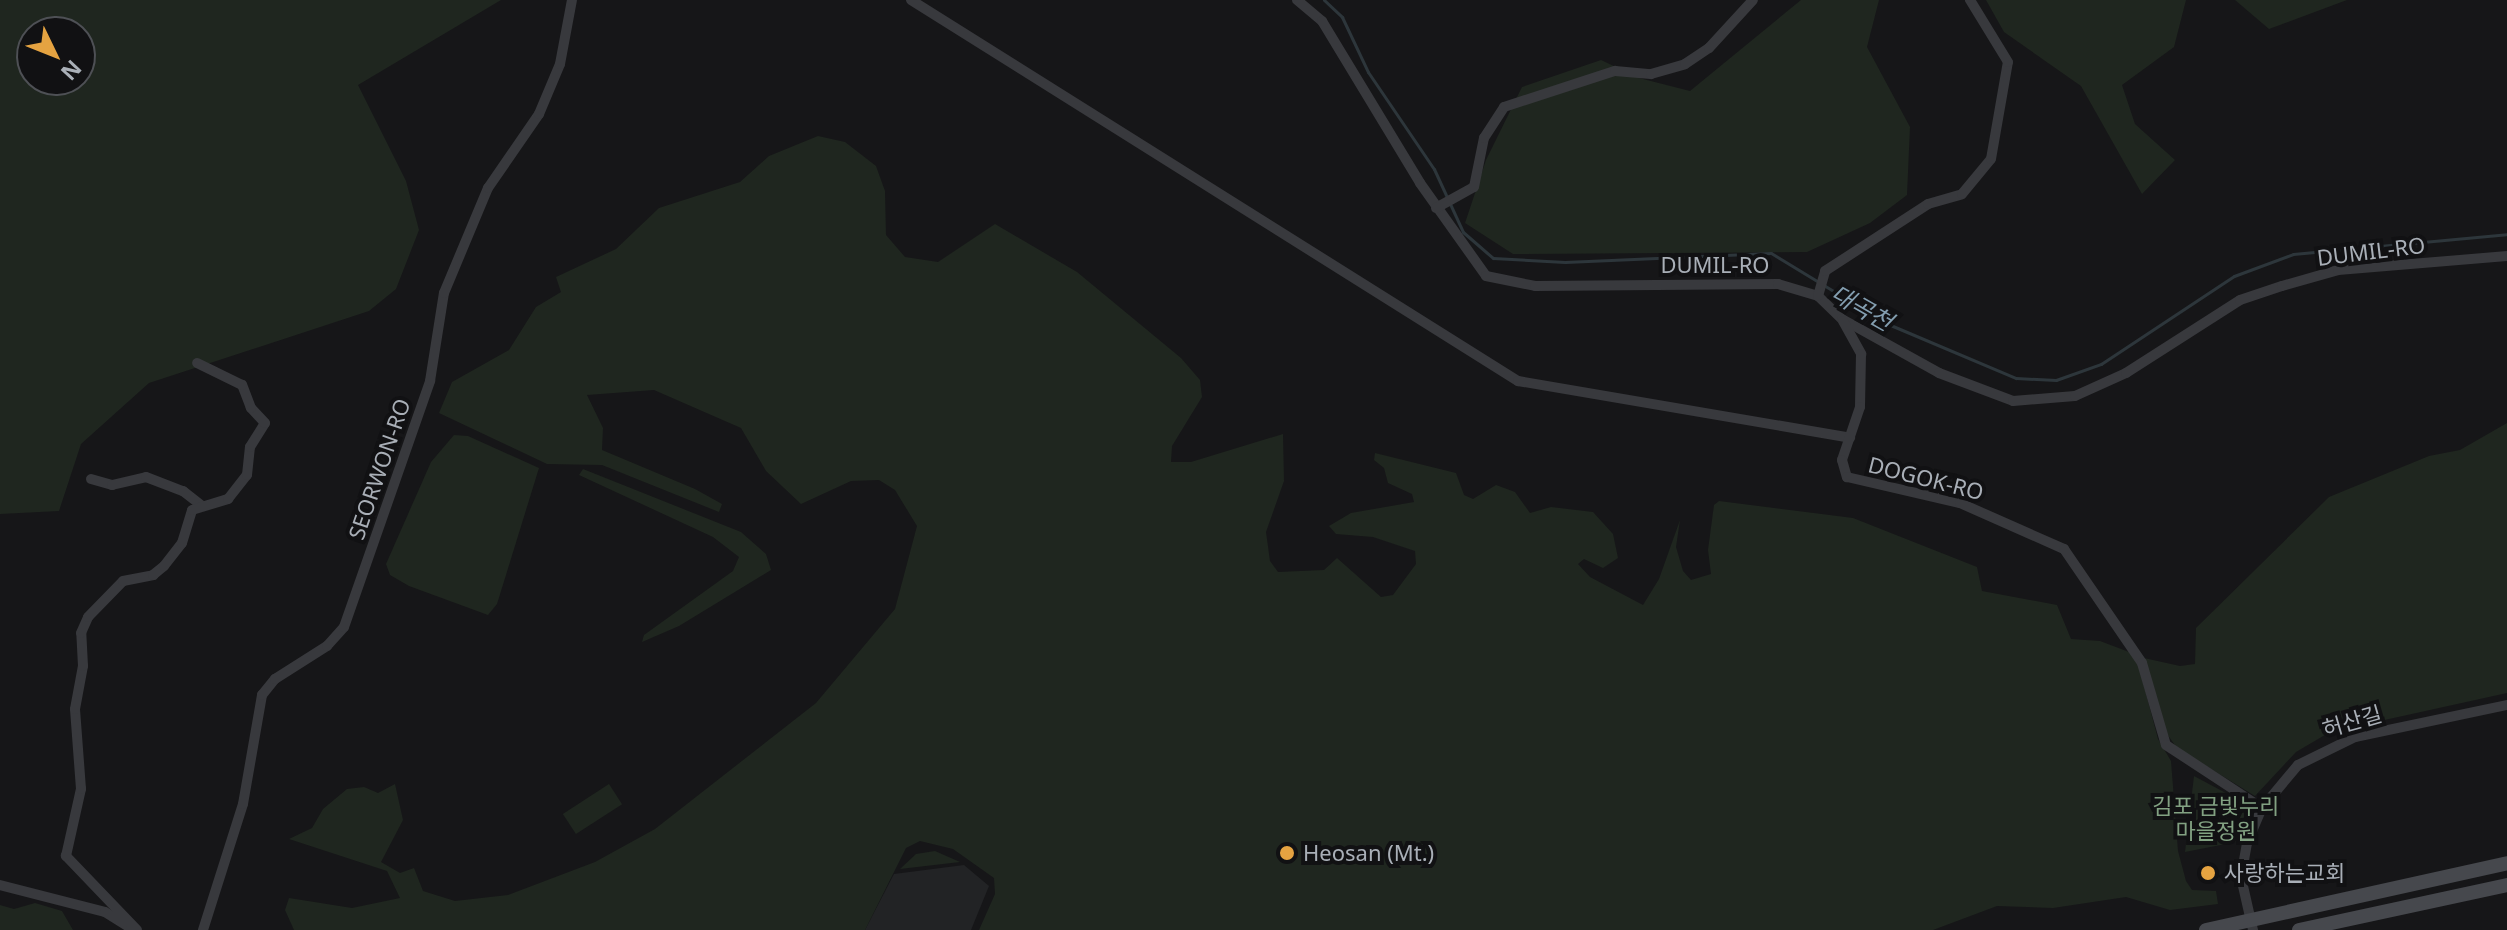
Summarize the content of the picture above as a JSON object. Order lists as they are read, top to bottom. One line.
{"streets":{"street":["DUMIL-RO","SEORWON-RO","DOGOK-RO","허산길"]},"crossings":[["DOGOK-RO","허산길"]],"water":["대곡천"],"parks":["김포 금빛누리 마을정원"],"places":["Heosan (Mt.)","사랑하는교회"],"north":"bottom right"}
